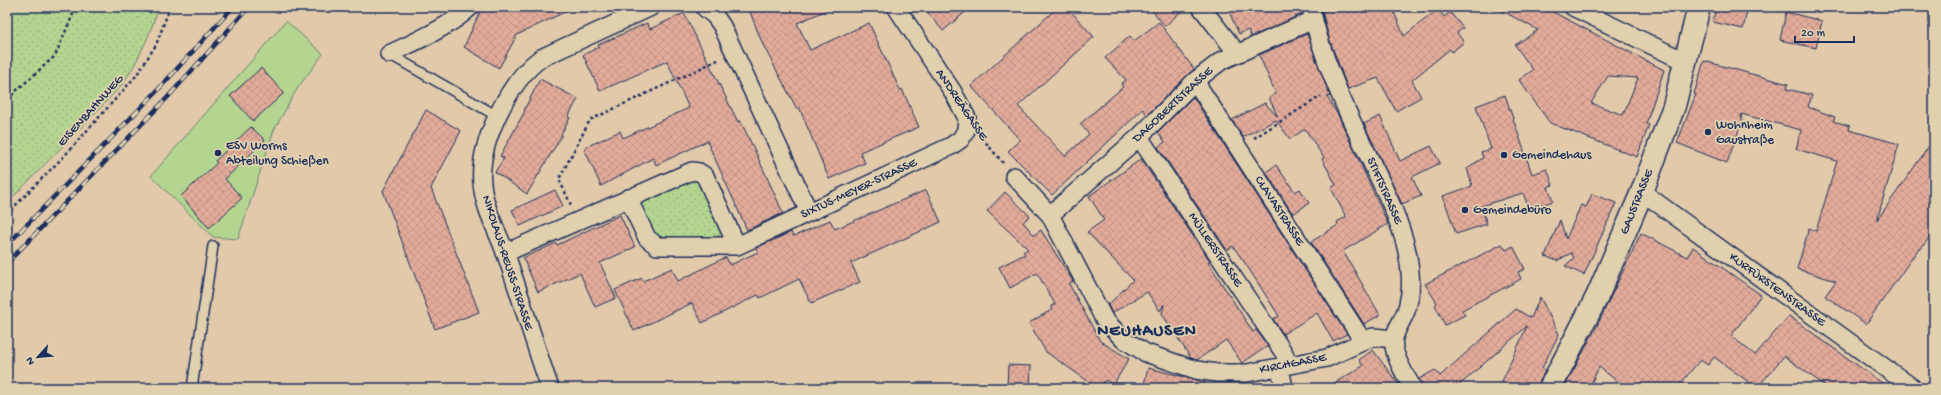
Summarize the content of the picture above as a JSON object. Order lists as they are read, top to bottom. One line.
{"streets":{"main road":["GAUSTRASSE"],"street":["ANDREÄGASSE","DAGOBERTSTRASSE","SIXTUS-MEYER-STRASSE","STIFTSTRASSE","CLAVASTRASSE","MÜLLERSTRASSE","NIKOLAUS-REUSS-STRASSE","KURFÜRSTENSTRASSE","KIRCHGASSE"],"path":["EISENBAHNWEG"]},"crossings":[["ANDREÄGASSE","SIXTUS-MEYER-STRASSE"],["DAGOBERTSTRASSE","STIFTSTRASSE"],["DAGOBERTSTRASSE","CLAVASTRASSE"],["DAGOBERTSTRASSE","MÜLLERSTRASSE"],["DAGOBERTSTRASSE","KIRCHGASSE"],["STIFTSTRASSE","KIRCHGASSE"],["GAUSTRASSE","KURFÜRSTENSTRASSE"],["CLAVASTRASSE","KIRCHGASSE"],["MÜLLERSTRASSE","KIRCHGASSE"]],"districts":["NEUHAUSEN"],"places":["Wohnheim Gaustraße","ESV Worms Abteilung Schießen","Gemeindehaus","Gemeindebüro"],"scale_bar":"20 m","north":"bottom left"}
